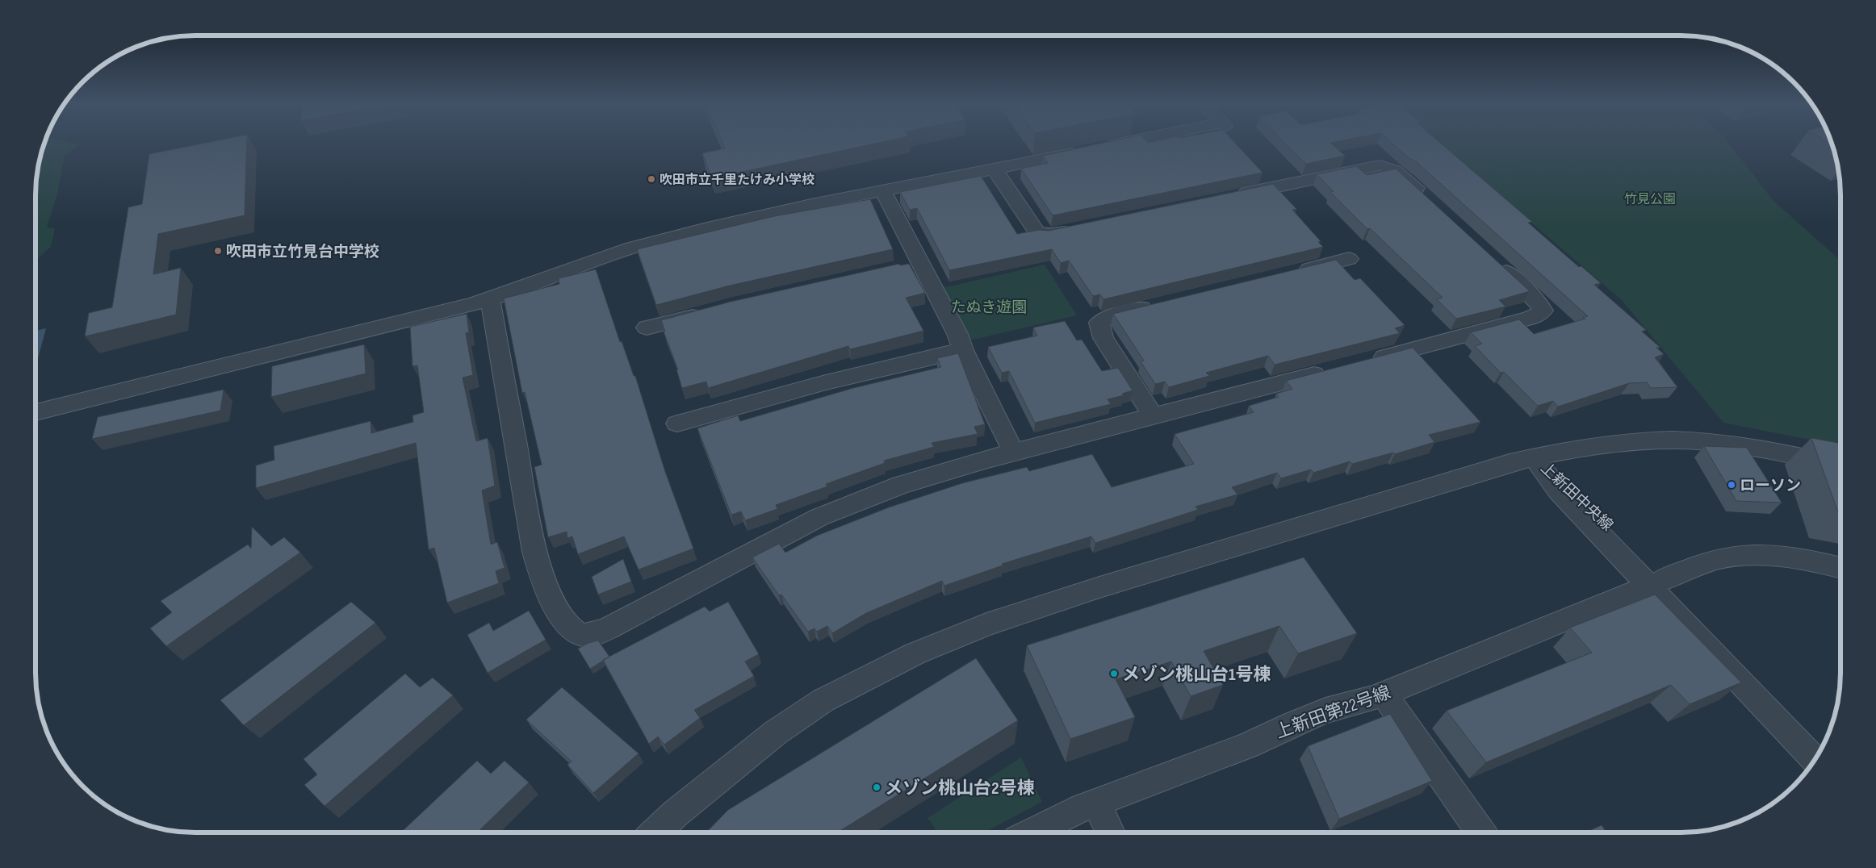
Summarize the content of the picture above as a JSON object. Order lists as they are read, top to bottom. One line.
{"streets":{"street":["上新田中央線","上新田第22号線"]},"crossings":[["上新田中央線","上新田第22号線"]],"parks":["竹見公園","たぬき遊園"],"places":["吹田市立千里たけみ小学校","吹田市立竹見台中学校","ローソン","メゾン桃山台1号棟","メゾン桃山台2号棟"]}
